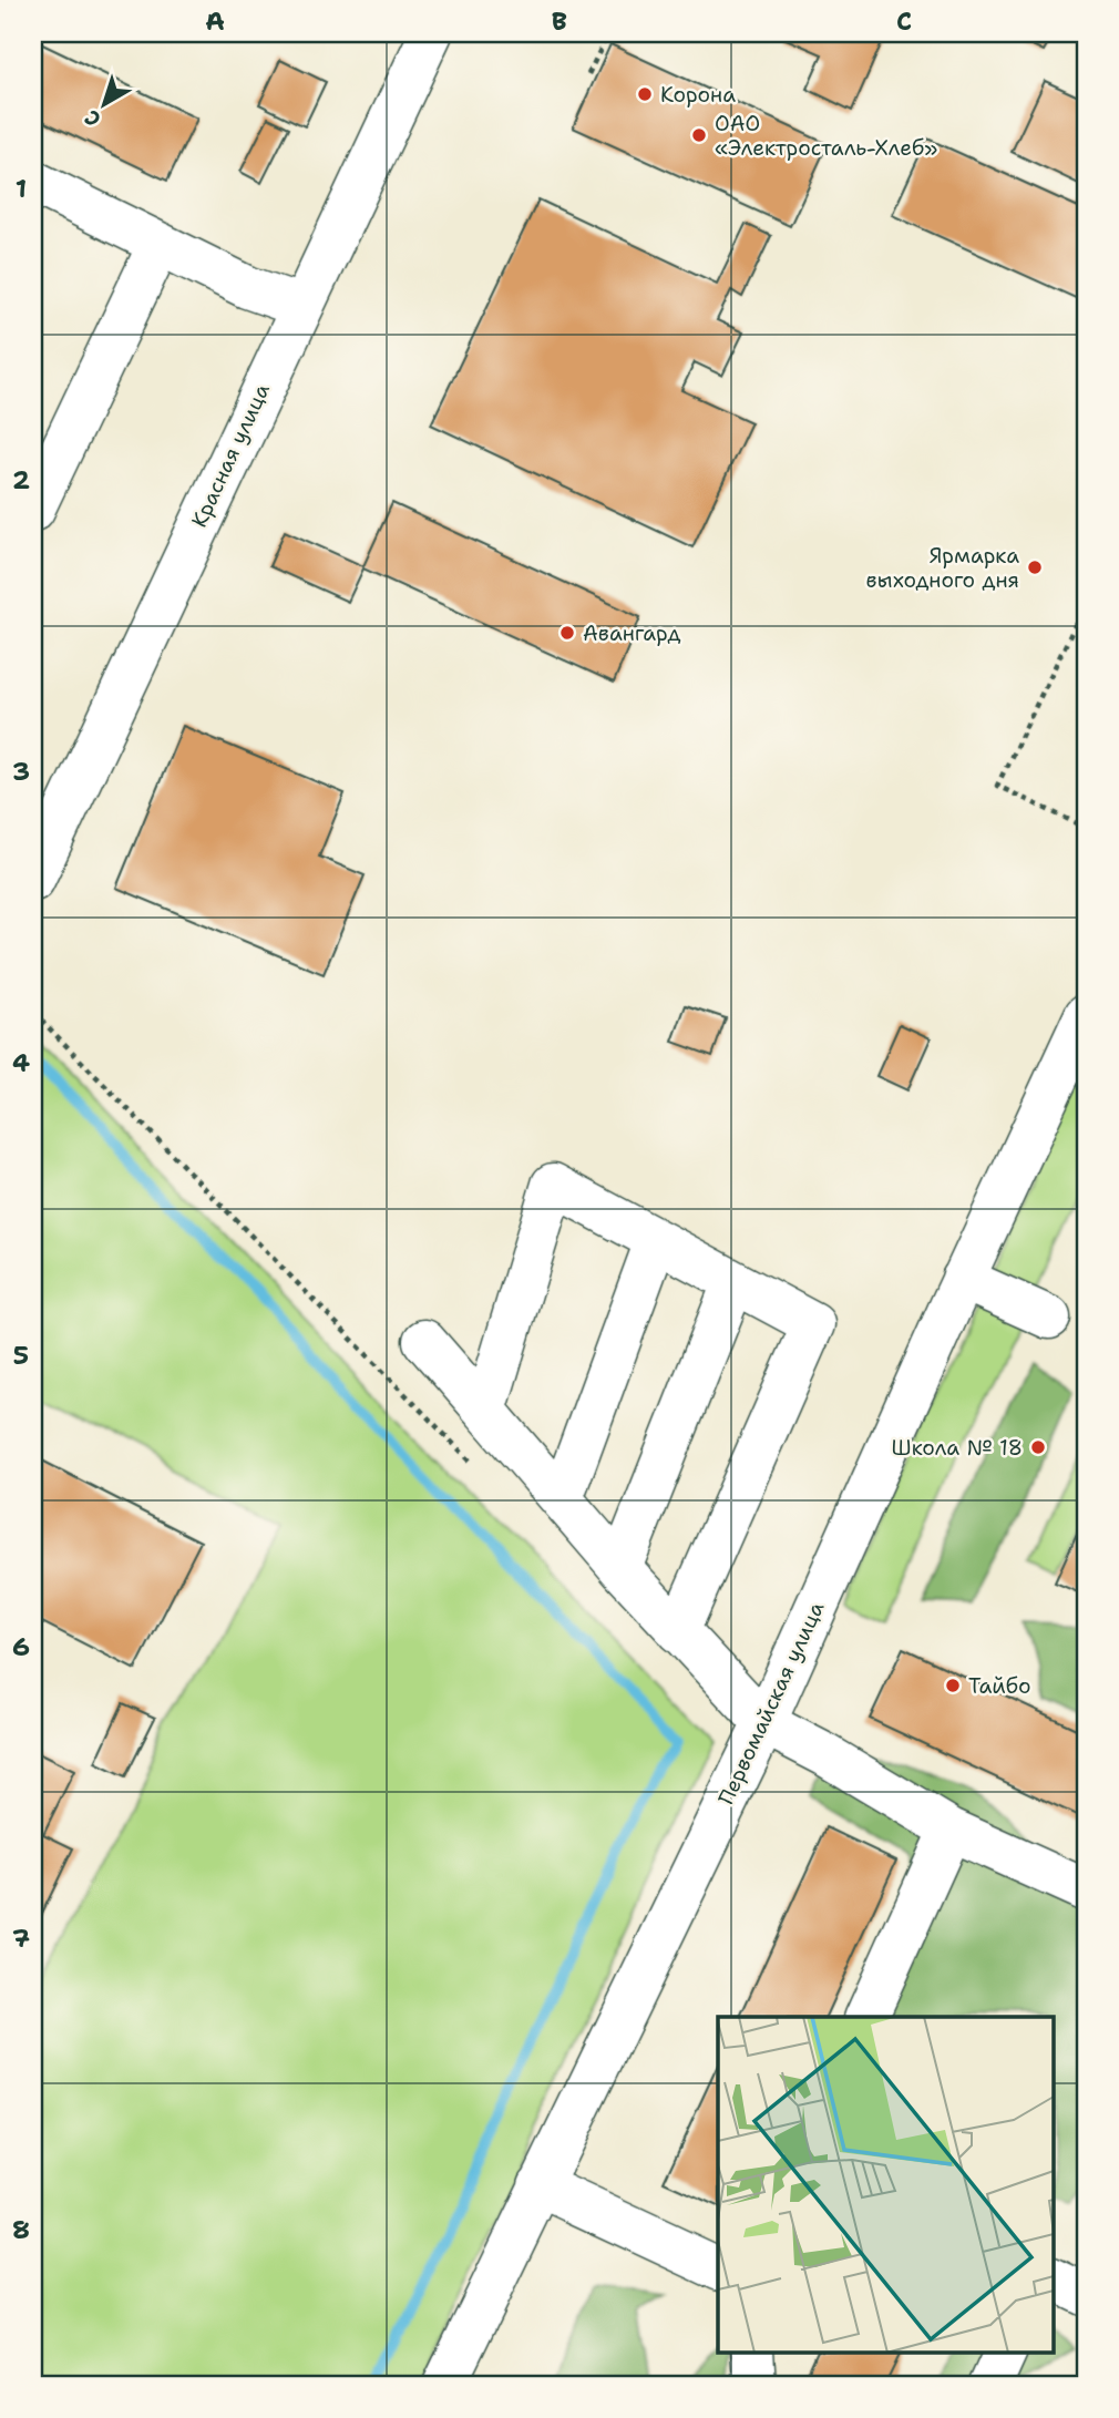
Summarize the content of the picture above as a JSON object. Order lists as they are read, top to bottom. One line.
{"streets":{"street":["Красная улица","Первомайская улица"]},"places":["Корона","ОАО «Электросталь-Хлеб»","Ярмарка выходного дня","Авангард","Школа № 18","Тайбо"],"north":"bottom left","grid":{"columns":["A","B","C"],"rows":["1","2","3","4","5","6","7","8"]}}
